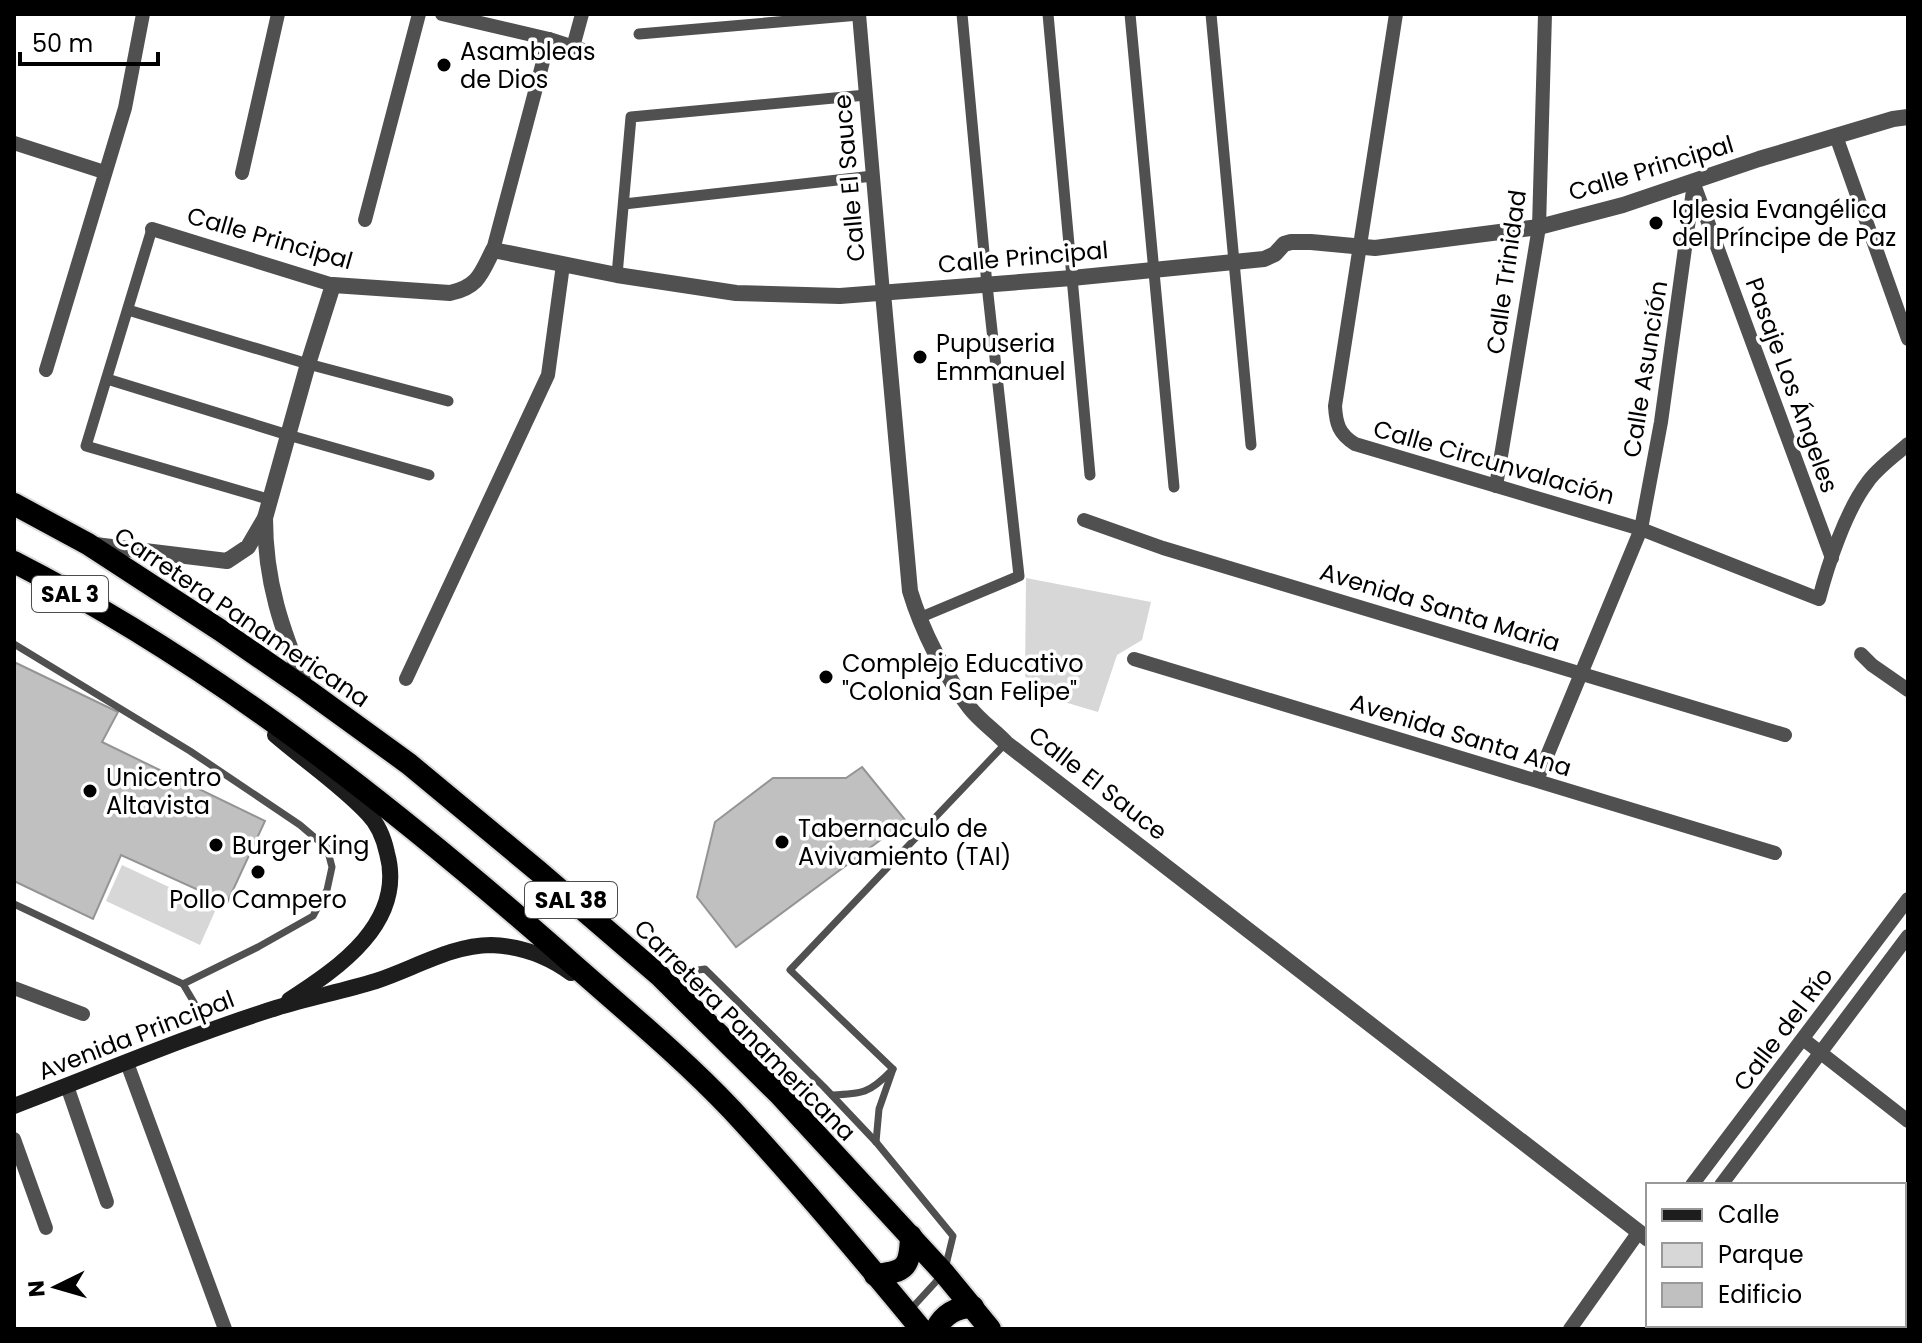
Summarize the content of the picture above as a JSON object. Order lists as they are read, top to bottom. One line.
{"streets":{"highway":["SAL 3","Carretera Panamericana","SAL 38"],"main road":["Avenida Principal"],"street":["Calle Principal","Calle El Sauce","Calle Trinidad","Calle Asunción","Pasaje Los Ángeles","Calle Circunvalación","Avenida Santa Maria","Avenida Santa Ana","Calle del Río"]},"crossings":[["Calle Principal","Calle El Sauce"],["Calle Principal","Calle Trinidad"],["Calle Principal","Calle Asunción"],["Calle Principal","Pasaje Los Ángeles"],["Calle Principal","Calle Circunvalación"],["Calle Trinidad","Calle Circunvalación"],["Calle Asunción","Pasaje Los Ángeles"],["Calle Asunción","Calle Circunvalación"],["Calle Asunción","Avenida Santa Maria"],["Calle Asunción","Avenida Santa Ana"],["Pasaje Los Ángeles","Calle Circunvalación"],["SAL 3","Carretera Panamericana"],["SAL 3","SAL 38"],["SAL 38","Avenida Principal"]],"places":["Asambleas de Dios","Iglesia Evangélica del Príncipe de Paz","Pupuseria Emmanuel","Complejo Educativo \"Colonia San Felipe\"","Unicentro Altavista","Tabernaculo de Avivamiento (TAI)","Burger King","Pollo Campero"],"legend":["Calle","Parque","Edificio"],"scale_bar":"50 m","north":"left"}
